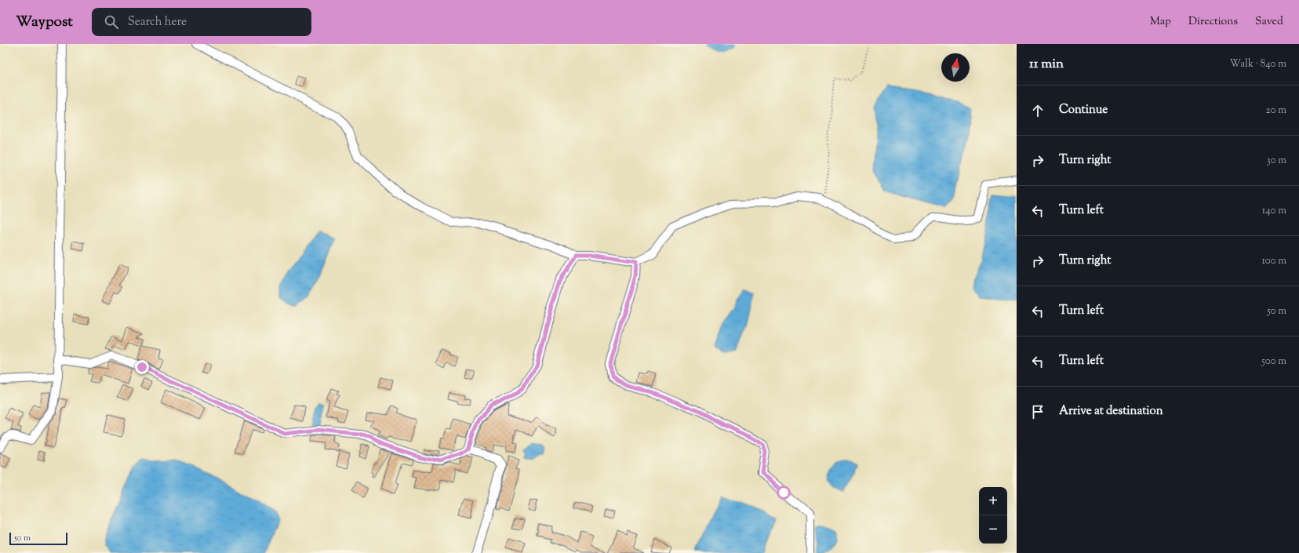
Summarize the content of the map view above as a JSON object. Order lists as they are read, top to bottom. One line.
{"scale_bar":"50 m","north":"top","page":{"header":"Waypost","search":"Search here","nav":["Map","Directions","Saved"],"heading":["11 min","Walk · 840 m"],"list":[["Continue","20 m"],["Turn right","30 m"],["Turn left","140 m"],["Turn right","100 m"],["Turn left","50 m"],["Turn left","500 m"],"Arrive at destination"],"map_buttons":["+","−"],"scale":"50 m"}}
